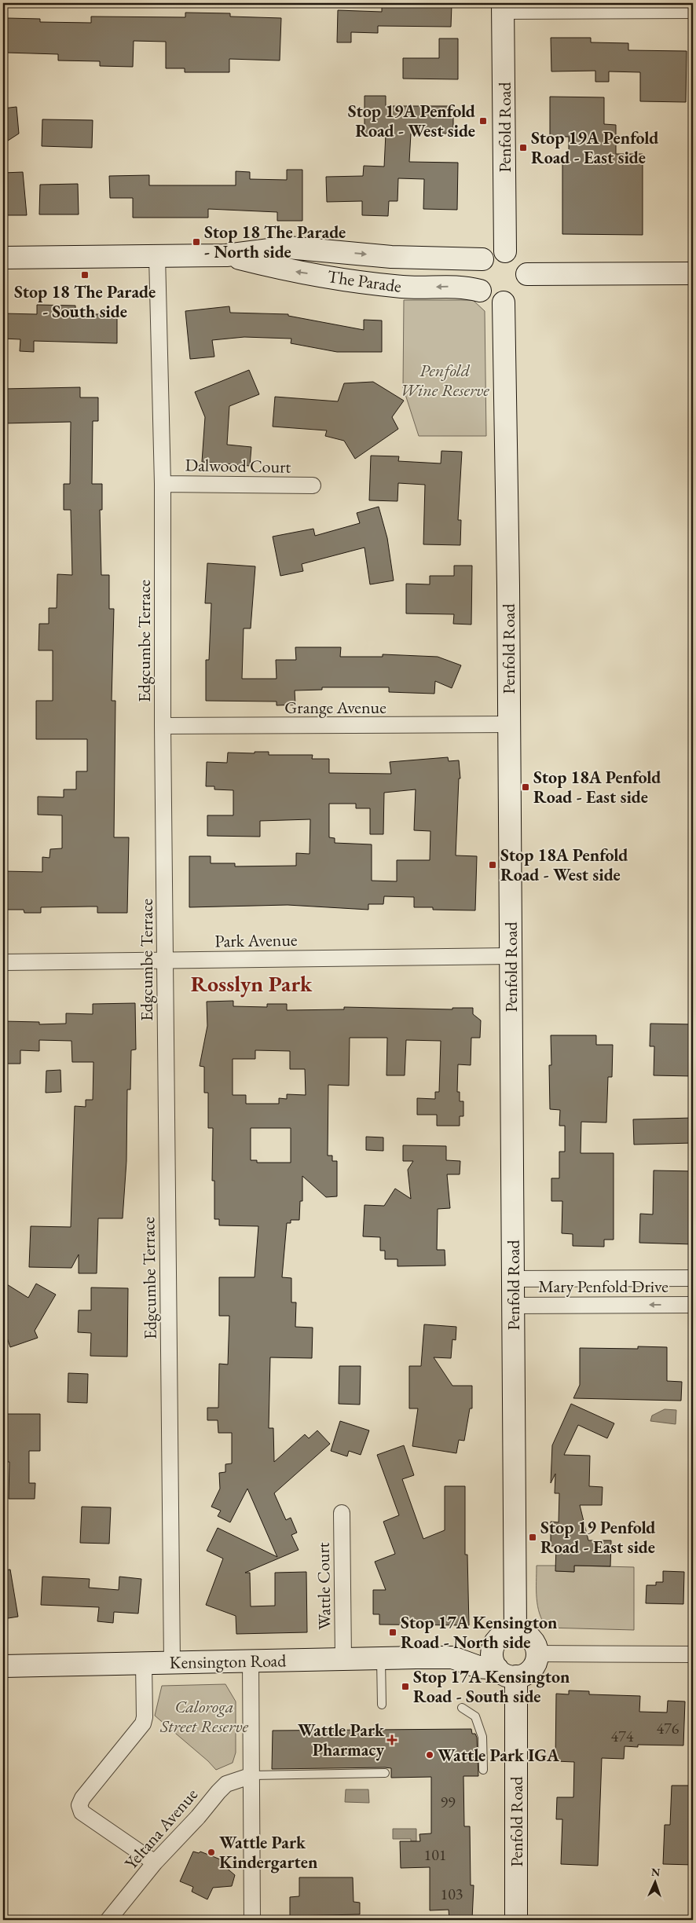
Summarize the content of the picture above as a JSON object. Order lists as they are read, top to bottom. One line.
{"streets":{"main road":["Penfold Road","The Parade","Kensington Road"],"street":["Dalwood Court","Edgcumbe Terrace","Grange Avenue","Park Avenue","Mary Penfold Drive","Wattle Court","Yeltana Avenue"]},"crossings":[["Penfold Road","The Parade"],["Penfold Road","Grange Avenue"],["Penfold Road","Park Avenue"],["Penfold Road","Mary Penfold Drive"],["Penfold Road","Kensington Road"],["The Parade","Edgcumbe Terrace"],["Dalwood Court","Edgcumbe Terrace"],["Edgcumbe Terrace","Grange Avenue"],["Edgcumbe Terrace","Park Avenue"],["Edgcumbe Terrace","Kensington Road"],["Wattle Court","Kensington Road"]],"districts":["Rosslyn Park"],"parks":["Penfold Wine Reserve","Caloroga Street Reserve"],"places":{"transit":["Stop 19A Penfold Road - West side","Stop 19A Penfold Road - East side","Stop 18 The Parade - North side","Stop 18 The Parade - South side","Stop 18A Penfold Road - East side","Stop 18A Penfold Road - West side","Stop 19 Penfold Road - East side","Stop 17A Kensington Road - North side","Stop 17A Kensington Road - South side"],"health":["Wattle Park Pharmacy"],"other":["Wattle Park IGA","Wattle Park Kindergarten"]},"house_numbers":["476","474","99","101","103"],"north":"top"}
